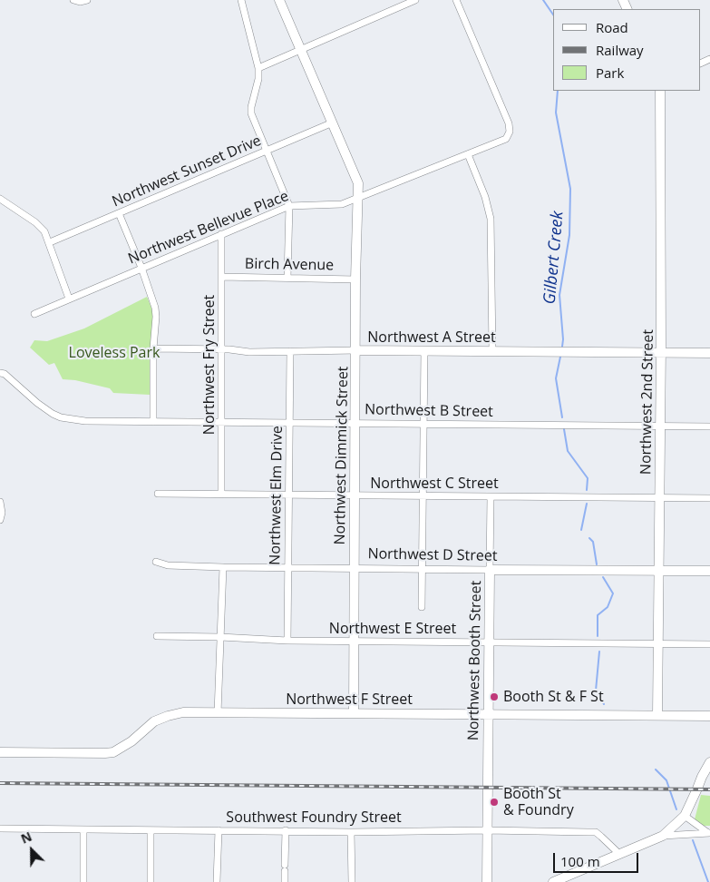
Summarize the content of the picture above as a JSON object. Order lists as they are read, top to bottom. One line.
{"streets":{"street":["Northwest Sunset Drive","Northwest Bellevue Place","Birch Avenue","Northwest A Street","Northwest Fry Street","Northwest 2nd Street","Northwest B Street","Northwest Dimmick Street","Northwest C Street","Northwest Elm Drive","Northwest D Street","Northwest E Street","Northwest Booth Street","Northwest F Street","Southwest Foundry Street"]},"crossings":[["Northwest Sunset Drive","Northwest Dimmick Street"],["Northwest Bellevue Place","Northwest Fry Street"],["Northwest Bellevue Place","Northwest Dimmick Street"],["Birch Avenue","Northwest Fry Street"],["Birch Avenue","Northwest Dimmick Street"],["Northwest A Street","Northwest Fry Street"],["Northwest A Street","Northwest 2nd Street"],["Northwest A Street","Northwest Dimmick Street"],["Northwest A Street","Northwest Elm Drive"],["Northwest Fry Street","Northwest B Street"],["Northwest Fry Street","Northwest C Street"],["Northwest 2nd Street","Northwest B Street"],["Northwest 2nd Street","Northwest C Street"],["Northwest 2nd Street","Northwest D Street"],["Northwest 2nd Street","Northwest E Street"],["Northwest 2nd Street","Northwest F Street"],["Northwest B Street","Northwest Dimmick Street"],["Northwest B Street","Northwest Elm Drive"],["Northwest Dimmick Street","Northwest C Street"],["Northwest Dimmick Street","Northwest D Street"],["Northwest Dimmick Street","Northwest E Street"],["Northwest Dimmick Street","Northwest F Street"],["Northwest C Street","Northwest Elm Drive"],["Northwest C Street","Northwest Booth Street"],["Northwest Elm Drive","Northwest D Street"],["Northwest Elm Drive","Northwest E Street"],["Northwest D Street","Northwest Booth Street"],["Northwest E Street","Northwest Booth Street"],["Northwest Booth Street","Northwest F Street"],["Northwest Booth Street","Southwest Foundry Street"]],"water":["Gilbert Creek"],"parks":["Loveless Park"],"places":["Booth St & F St","Booth St & Foundry"],"legend":["Road","Railway","Park"],"scale_bar":"100 m","north":"top left"}
